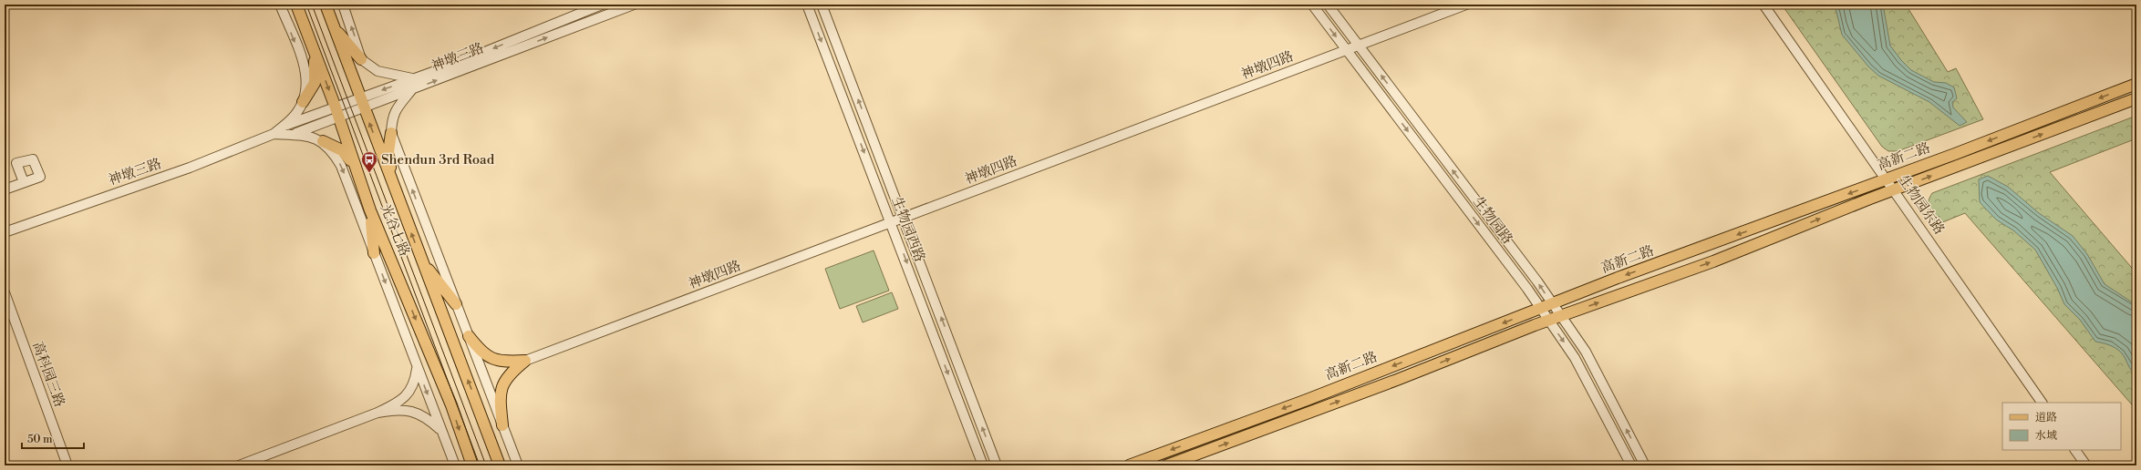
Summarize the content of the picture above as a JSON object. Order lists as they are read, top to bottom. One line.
{"streets":{"main road":["高新二路","光谷七路"],"street":["神墩三路","神墩四路","生物园东路","生物园路","生物园西路","高科园三路"]},"crossings":[["神墩三路","光谷七路"],["神墩四路","生物园路"],["神墩四路","生物园西路"],["高新二路","生物园东路"],["高新二路","生物园路"]],"places":{"bus stop":["Shendun 3rd Road"]},"legend":["道路","水域"],"scale_bar":"50 m"}
